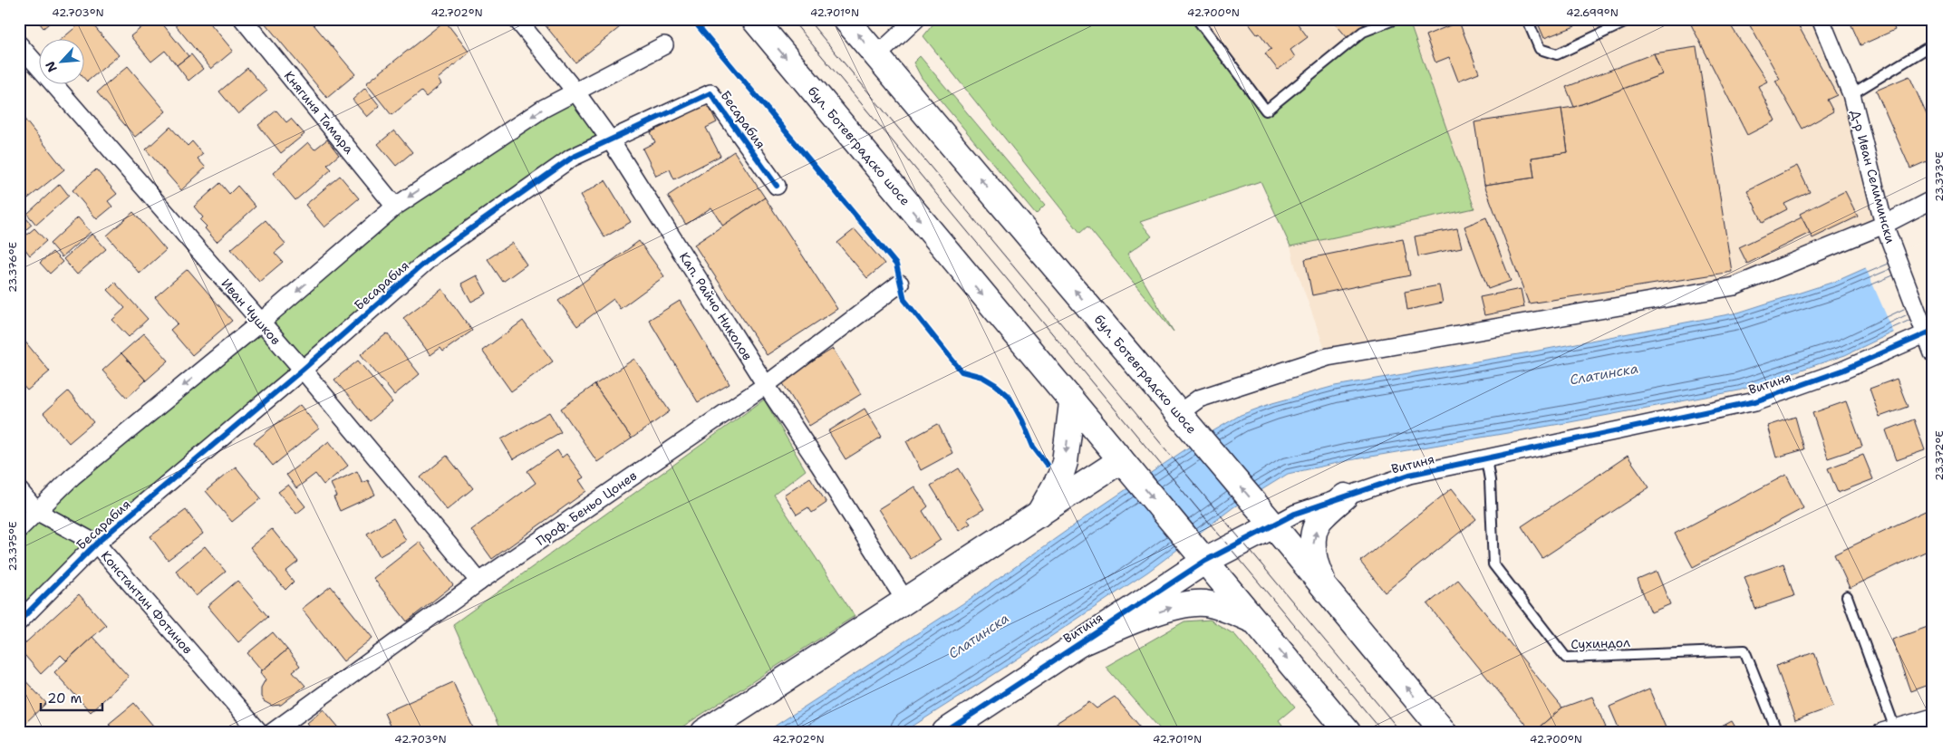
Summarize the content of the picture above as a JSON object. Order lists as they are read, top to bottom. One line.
{"streets":{"main road":["бул. Ботевградско шосе","Витиня"],"street":["Княгиня Тамара","Бесарабия","Д-р Иван Селимински","Кап. Райчо Николов","Иван Чушков","Проф. Беньо Цонев","Константин Фотинов"],"lane":["Сухиндол"]},"crossings":[["Бесарабия","Кап. Райчо Николов"],["Бесарабия","Иван Чушков"],["Бесарабия","Константин Фотинов"],["бул. Ботевградско шосе","Витиня"],["Д-р Иван Селимински","Витиня"],["Кап. Райчо Николов","Проф. Беньо Цонев"],["Иван Чушков","Проф. Беньо Цонев"],["Витиня","Сухиндол"]],"water":["Слатинска"],"scale_bar":"20 m","north":"bottom left","coordinates":["42.703°N","42.702°N","42.701°N","42.700°N","42.699°N","23.373°E","23.376°E","23.372°E","23.375°E"]}
